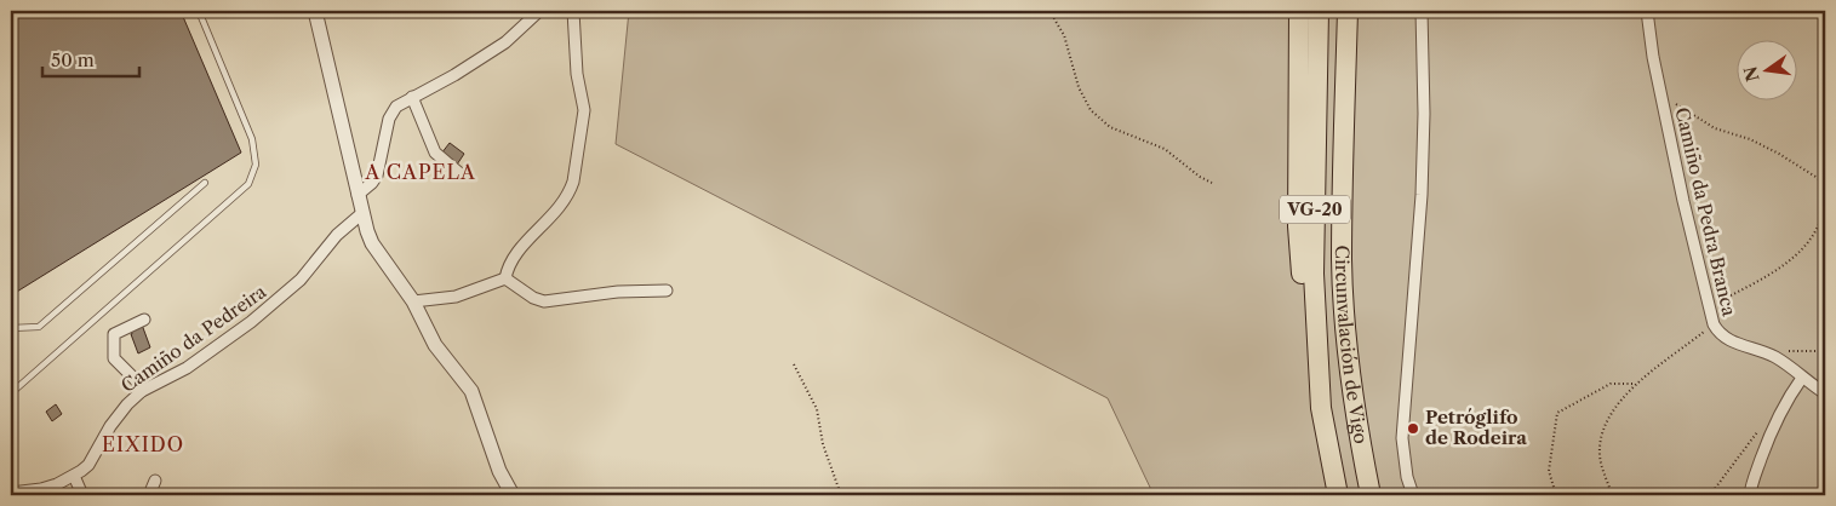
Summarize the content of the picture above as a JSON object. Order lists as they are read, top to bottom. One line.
{"streets":{"highway":["VG-20","Circunvalación de Vigo"],"street":["Camiño da Pedra Branca","Camiño da Pedreira"]},"districts":["A CAPELA","EIXIDO"],"places":["Petróglifo de Rodeira"],"scale_bar":"50 m","north":"left"}
